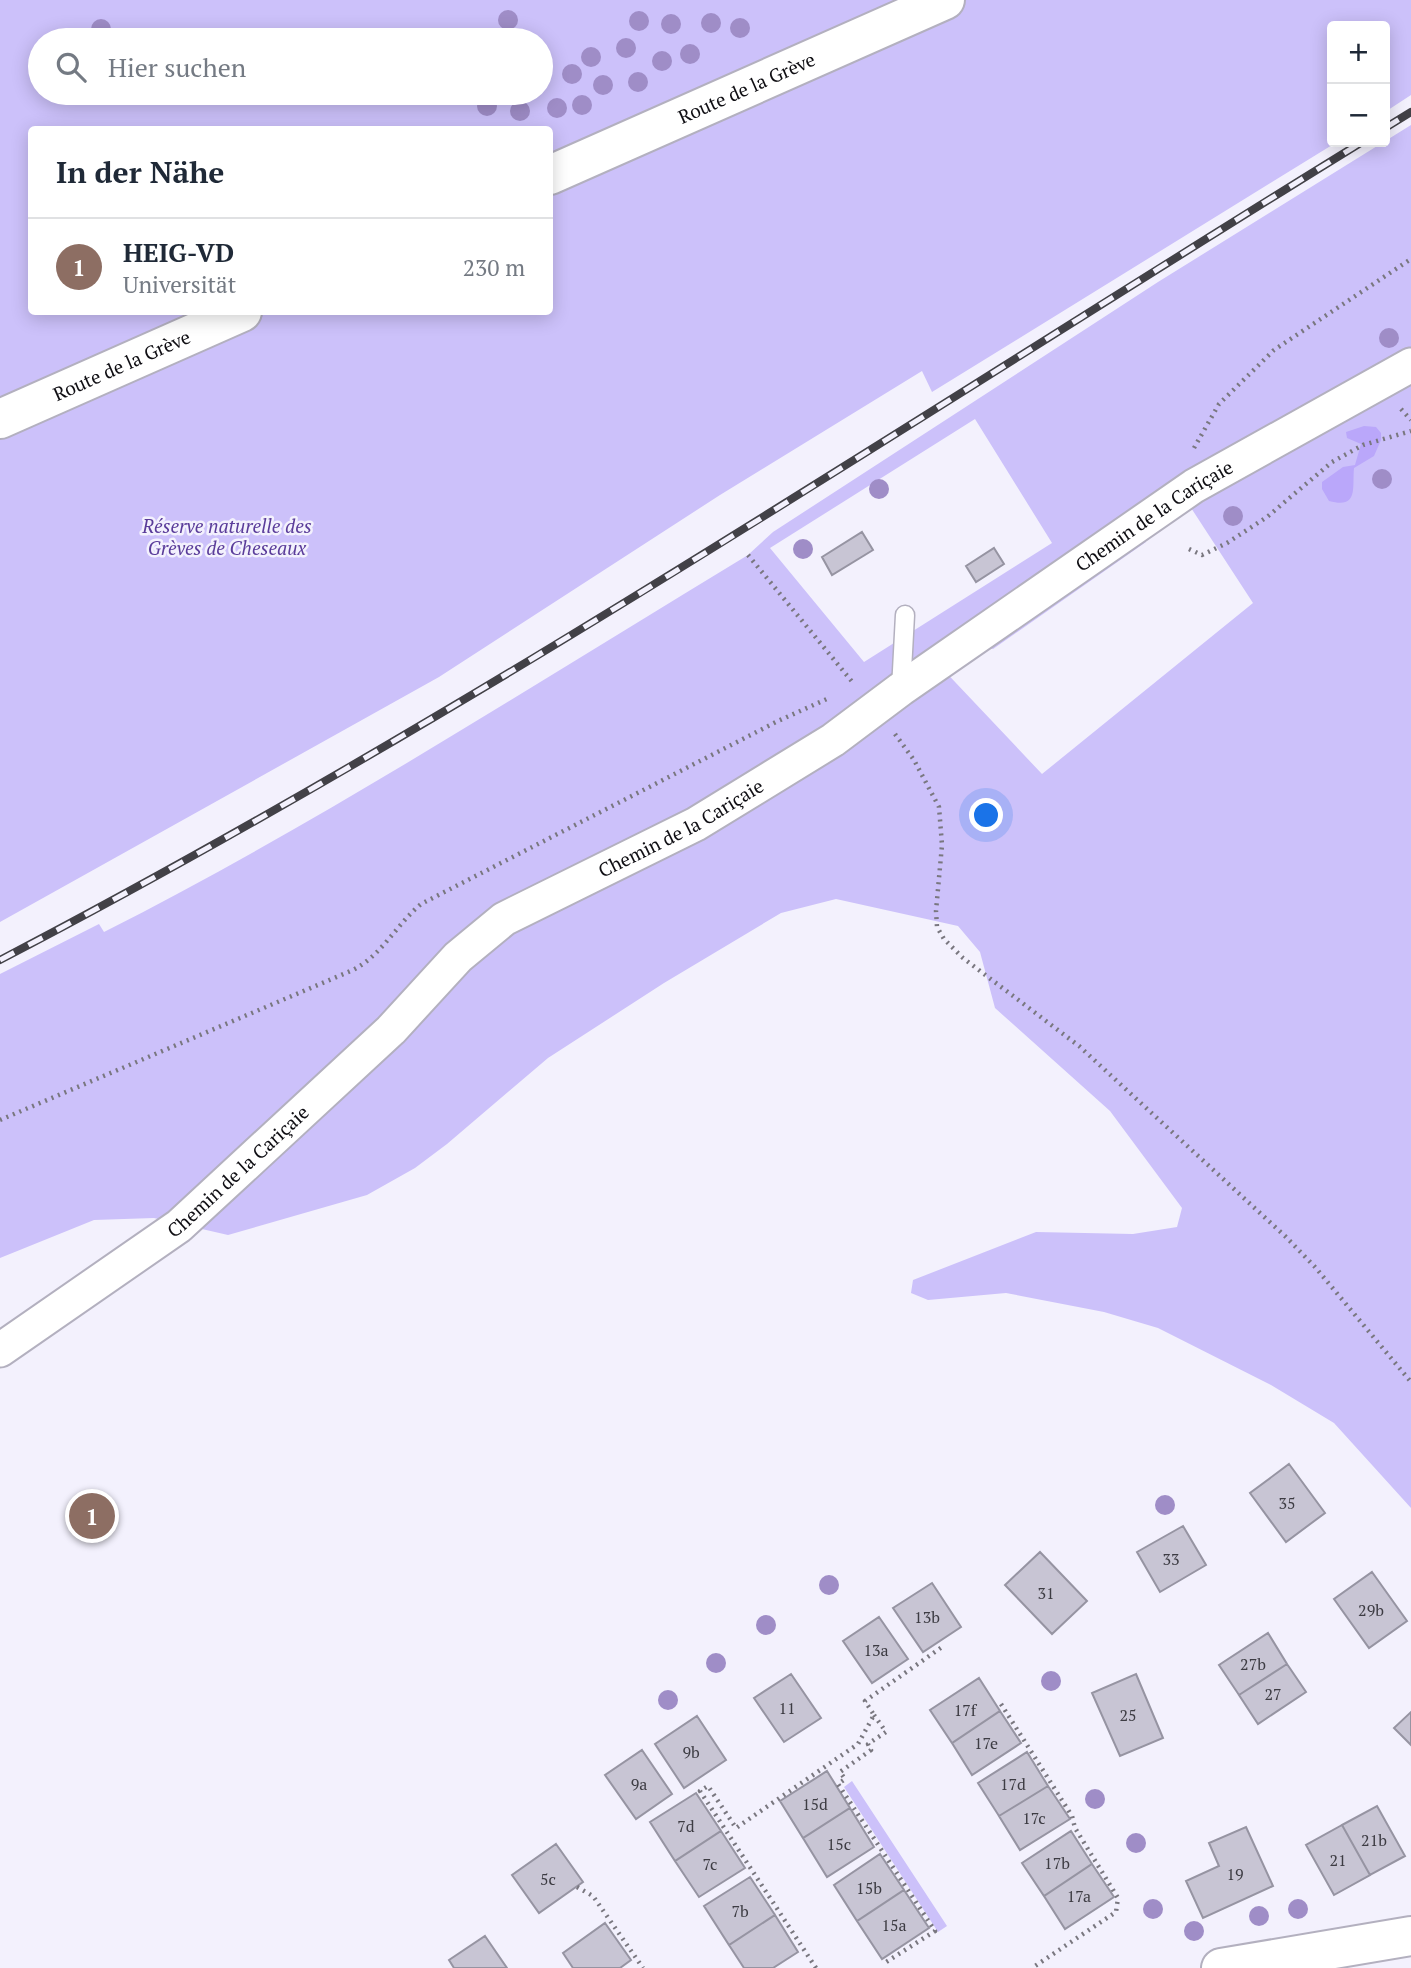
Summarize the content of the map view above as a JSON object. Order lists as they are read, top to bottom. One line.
{"streets":{"main road":["Route de la Grève"],"street":["Chemin de la Cariçaie"]},"parks":["Réserve naturelle des Grèves de Cheseaux"],"house_numbers":["35","33","31","29b","13b","13a","27b","27","11","17f","25","17e","9b","9a","17d","15d","17c","7d","21b","15c","21","17b","7c","19","5c","15b","17a","7b","15a"],"page":{"map_buttons":["+","−"],"search":"Hier suchen","heading":"In der Nähe","list":[{"mark":"1","name":"HEIG-VD","note":"Universität","value":"230 m"}],"pins":"1"}}
